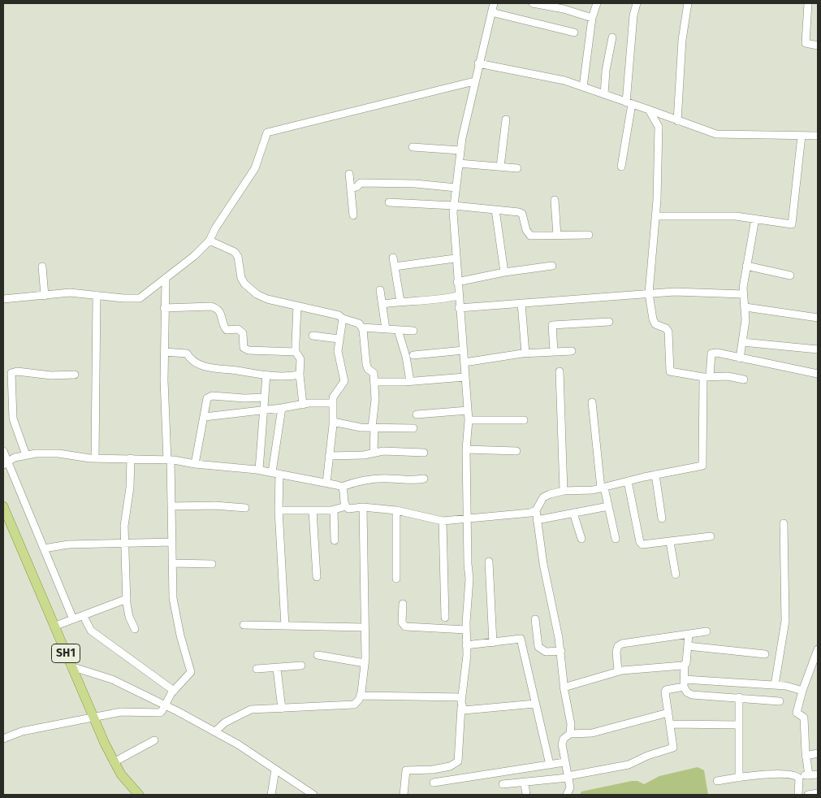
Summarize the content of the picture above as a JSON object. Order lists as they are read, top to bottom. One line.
{"streets":{"main road":["SH1"]}}
